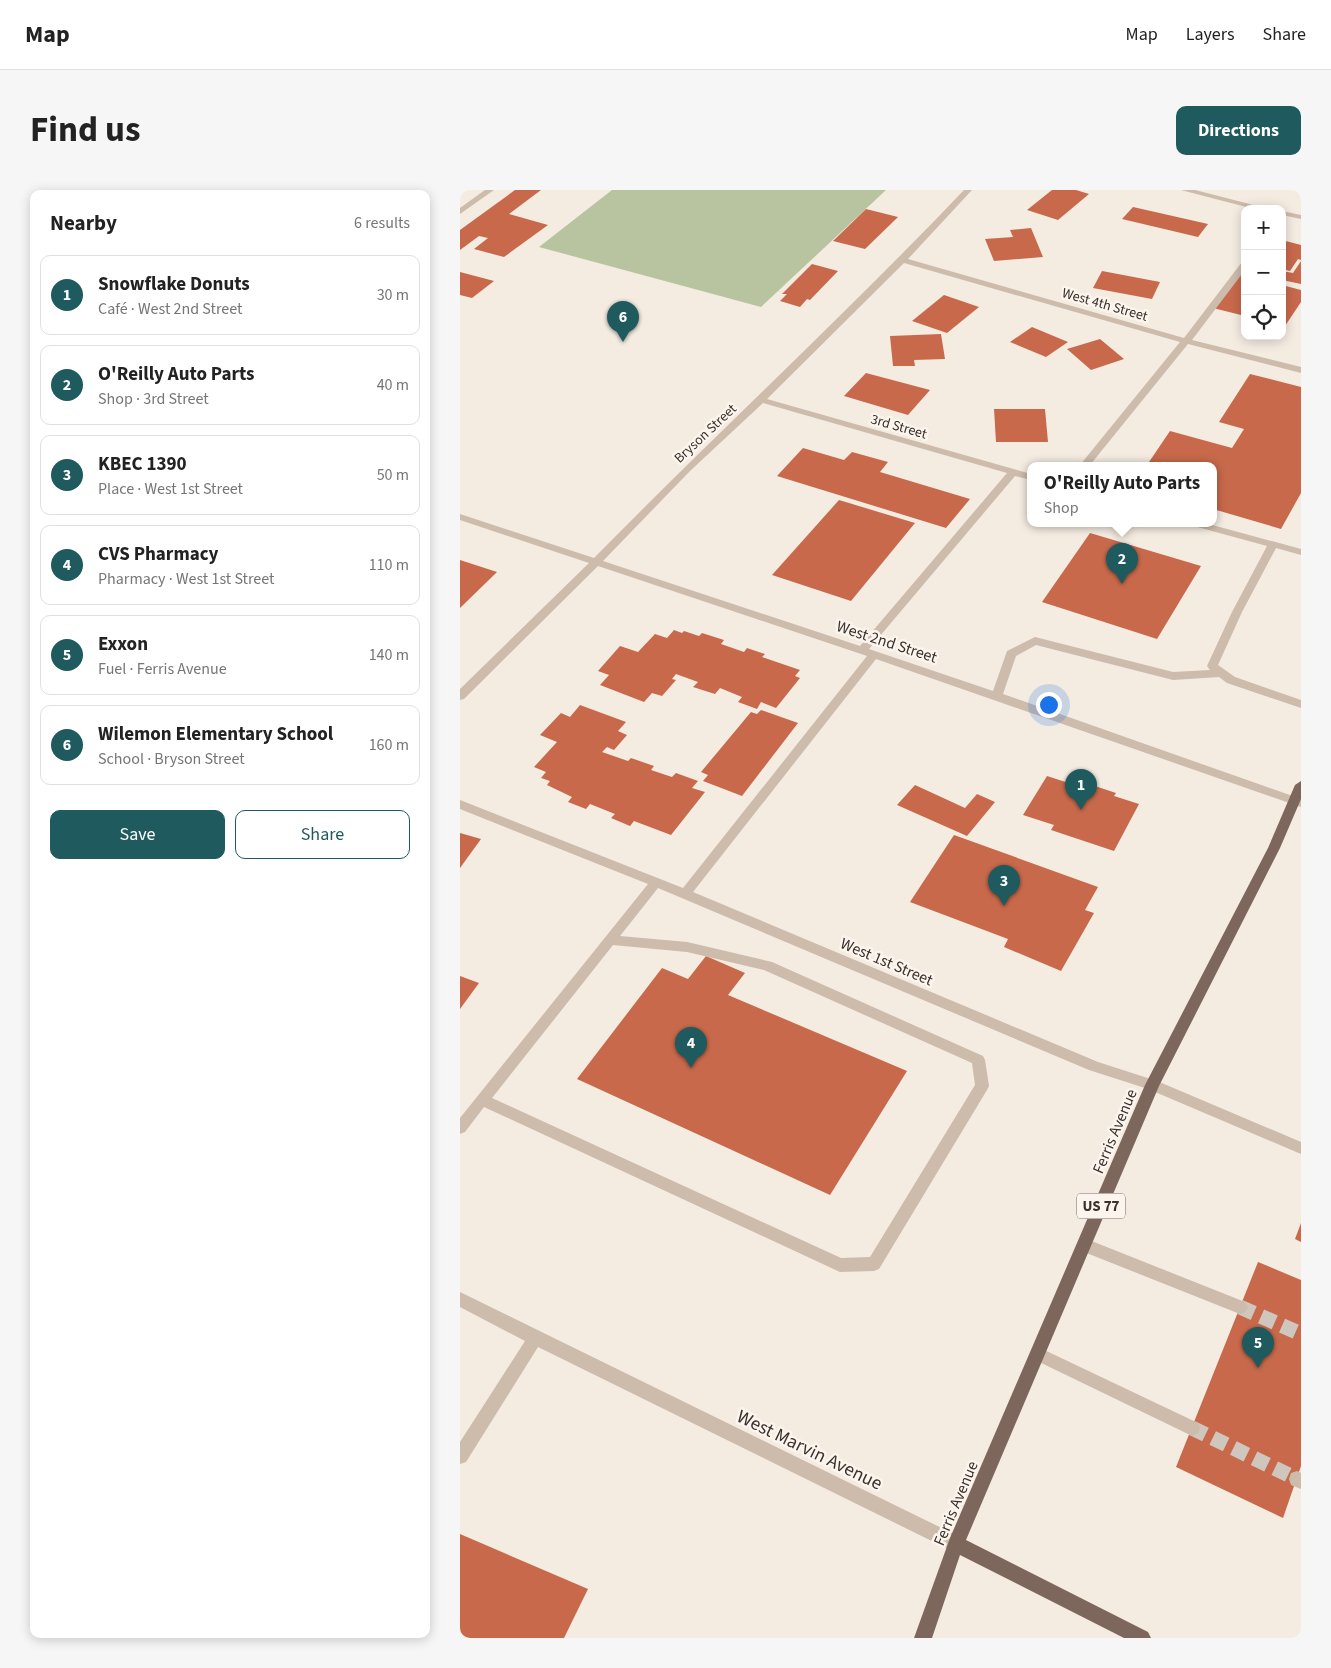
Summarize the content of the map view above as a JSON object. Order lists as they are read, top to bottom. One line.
{"streets":{"main road":["Ferris Avenue","US 77","West Marvin Avenue"],"street":["West 4th Street","3rd Street","Bryson Street","West 2nd Street","West 1st Street"]},"crossings":[["West 4th Street","Bryson Street"],["3rd Street","Bryson Street"],["Bryson Street","West 2nd Street"],["West 2nd Street","Ferris Avenue"],["West 1st Street","Ferris Avenue"],["Ferris Avenue","West Marvin Avenue"]],"page":{"header":"Map","nav":["Map","Layers","Share"],"title":"Find us","buttons":["Directions",["Save","Share"]],"heading":["Nearby","6 results"],"map_buttons":["+","−"],"list":[{"mark":"1","name":"Snowflake Donuts","note":"Café · West 2nd Street","value":"30 m"},{"mark":"2","name":"O'Reilly Auto Parts","note":"Shop · 3rd Street","value":"40 m"},{"mark":"3","name":"KBEC 1390","note":"Place · West 1st Street","value":"50 m"},{"mark":"4","name":"CVS Pharmacy","note":"Pharmacy · West 1st Street","value":"110 m"},{"mark":"5","name":"Exxon","note":"Fuel · Ferris Avenue","value":"140 m"},{"mark":"6","name":"Wilemon Elementary School","note":"School · Bryson Street","value":"160 m"}],"pins":["6","2","1","3","4","5"],"popup":["O'Reilly Auto Parts","Shop"]}}
